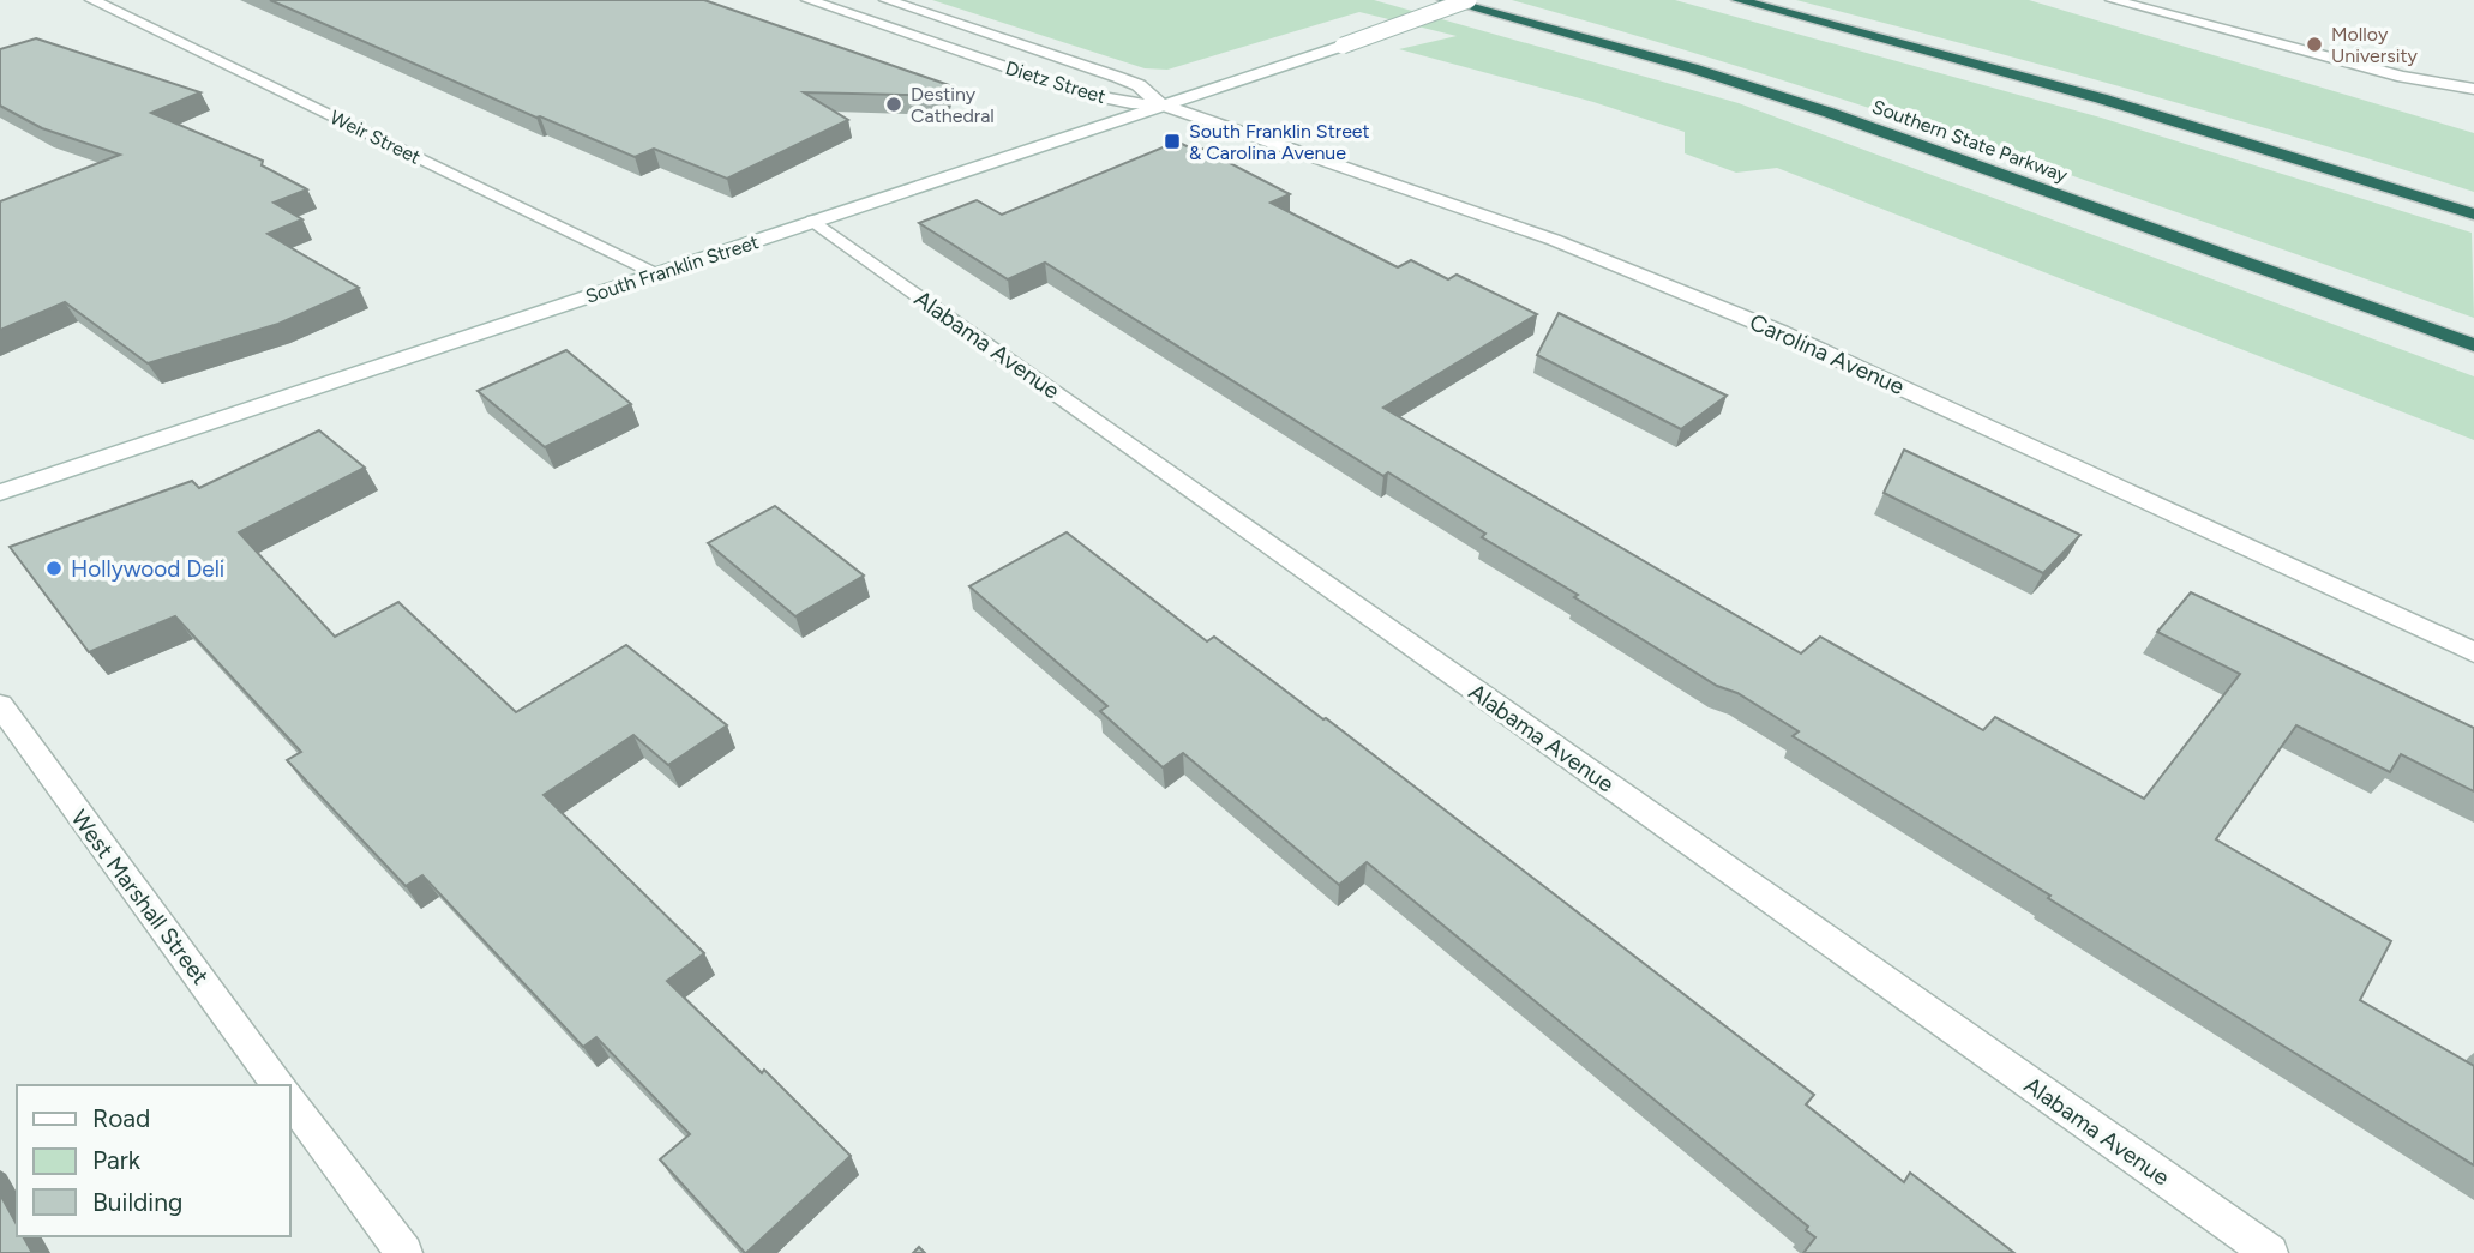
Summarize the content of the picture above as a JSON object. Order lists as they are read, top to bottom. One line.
{"streets":{"highway":["Southern State Parkway"],"street":["Dietz Street","Weir Street","South Franklin Street","Alabama Avenue","Carolina Avenue","West Marshall Street"]},"crossings":[["Dietz Street","South Franklin Street"],["Dietz Street","Carolina Avenue"],["Weir Street","South Franklin Street"],["South Franklin Street","Alabama Avenue"],["South Franklin Street","Carolina Avenue"]],"places":{"other":["Molloy University","Destiny Cathedral","Hollywood Deli"],"transit":["South Franklin Street & Carolina Avenue"]},"legend":["Road","Park","Building"]}
